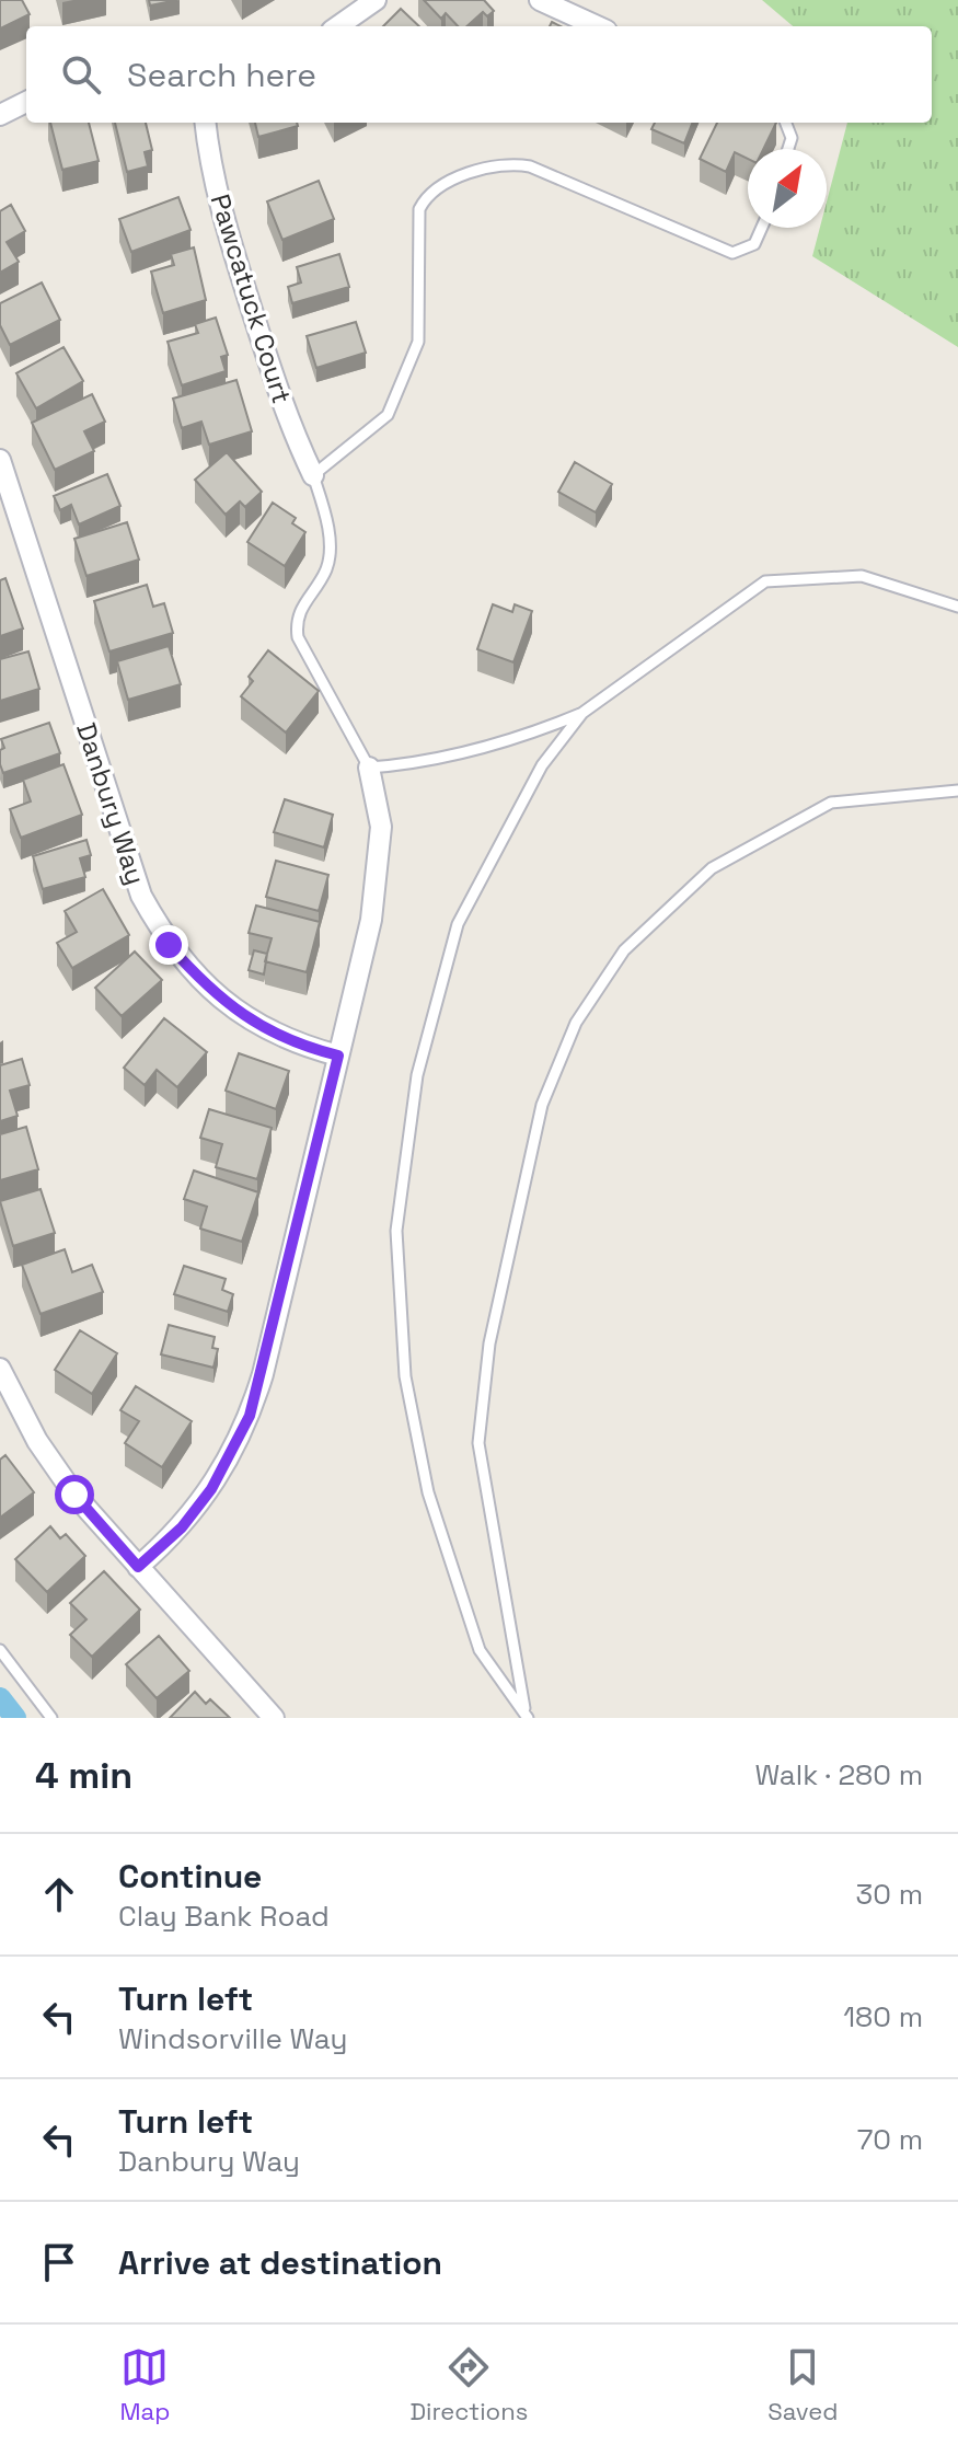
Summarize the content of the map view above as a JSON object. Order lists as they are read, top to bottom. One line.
{"streets":{"street":["Pawcatuck Court","Danbury Way"]},"north":"top right","page":{"search":"Search here","heading":["4 min","Walk · 280 m"],"list":[["Continue","Clay Bank Road","30 m"],["Turn left","Windsorville Way","180 m"],["Turn left","Danbury Way","70 m"],"Arrive at destination"],"nav":["Map","Directions","Saved"]}}
